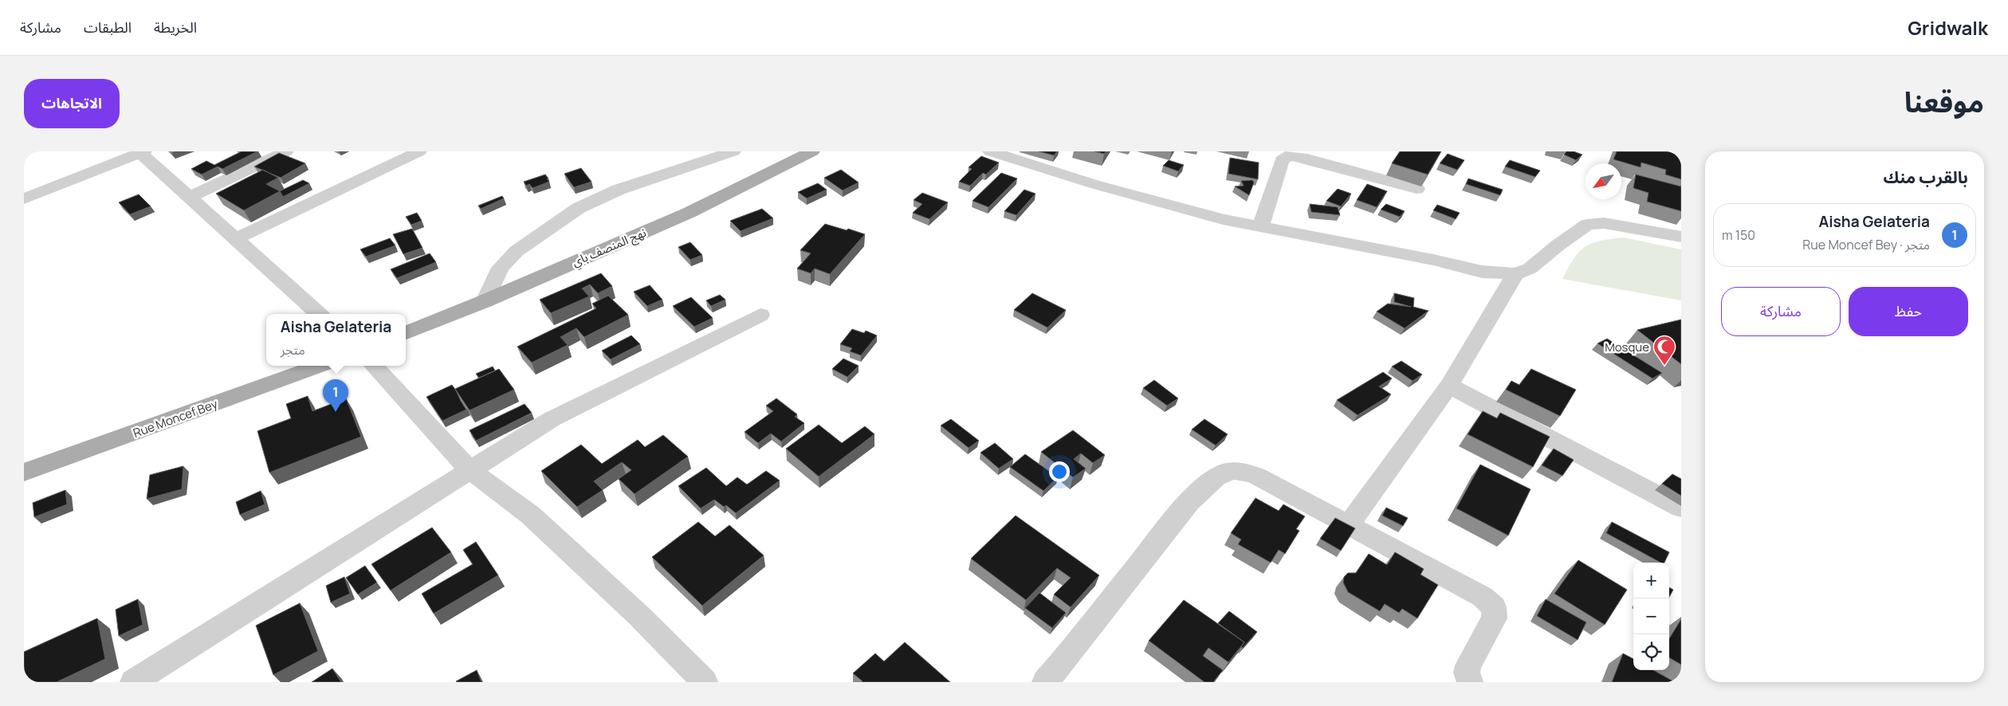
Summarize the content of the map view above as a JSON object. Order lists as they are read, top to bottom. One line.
{"streets":{"main road":["نهج المنصف باي","Rue Moncef Bey"]},"places":{"mosque":["Mosque"]},"north":"bottom left","page":{"header":"Gridwalk","nav":["الخريطة","الطبقات","مشاركة"],"title":"موقعنا","buttons":["الاتجاهات",["حفظ","مشاركة"]],"heading":"بالقرب منك","list":[{"mark":"1","name":"Aisha Gelateria","note":"متجر · Rue Moncef Bey","value":"150 m"}],"popup":["Aisha Gelateria","متجر"],"pins":"1","map_buttons":["+","−"]}}
